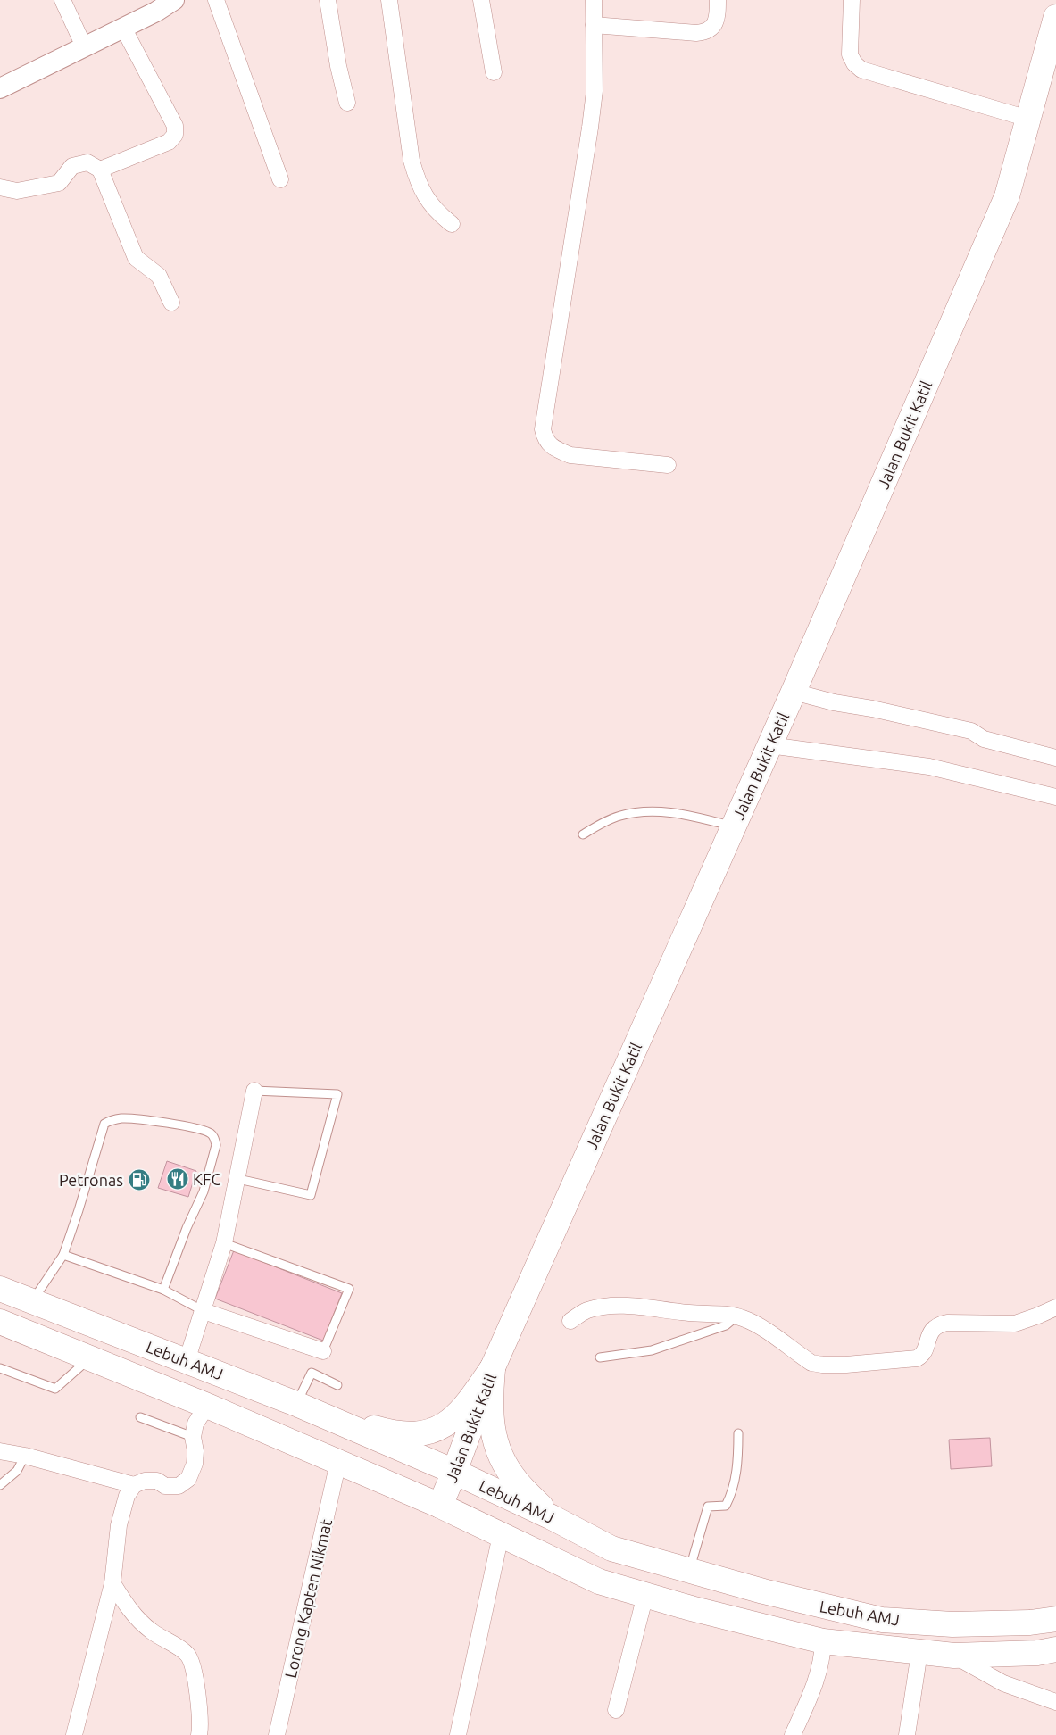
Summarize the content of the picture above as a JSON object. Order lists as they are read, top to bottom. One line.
{"streets":{"main road":["Jalan Bukit Katil","Lebuh AMJ"],"street":["Lorong Kapten Nikmat"]},"crossings":[["Jalan Bukit Katil","Lebuh AMJ"],["Lebuh AMJ","Lorong Kapten Nikmat"]],"places":{"restaurant":["KFC"],"fuel station":["Petronas"]}}
